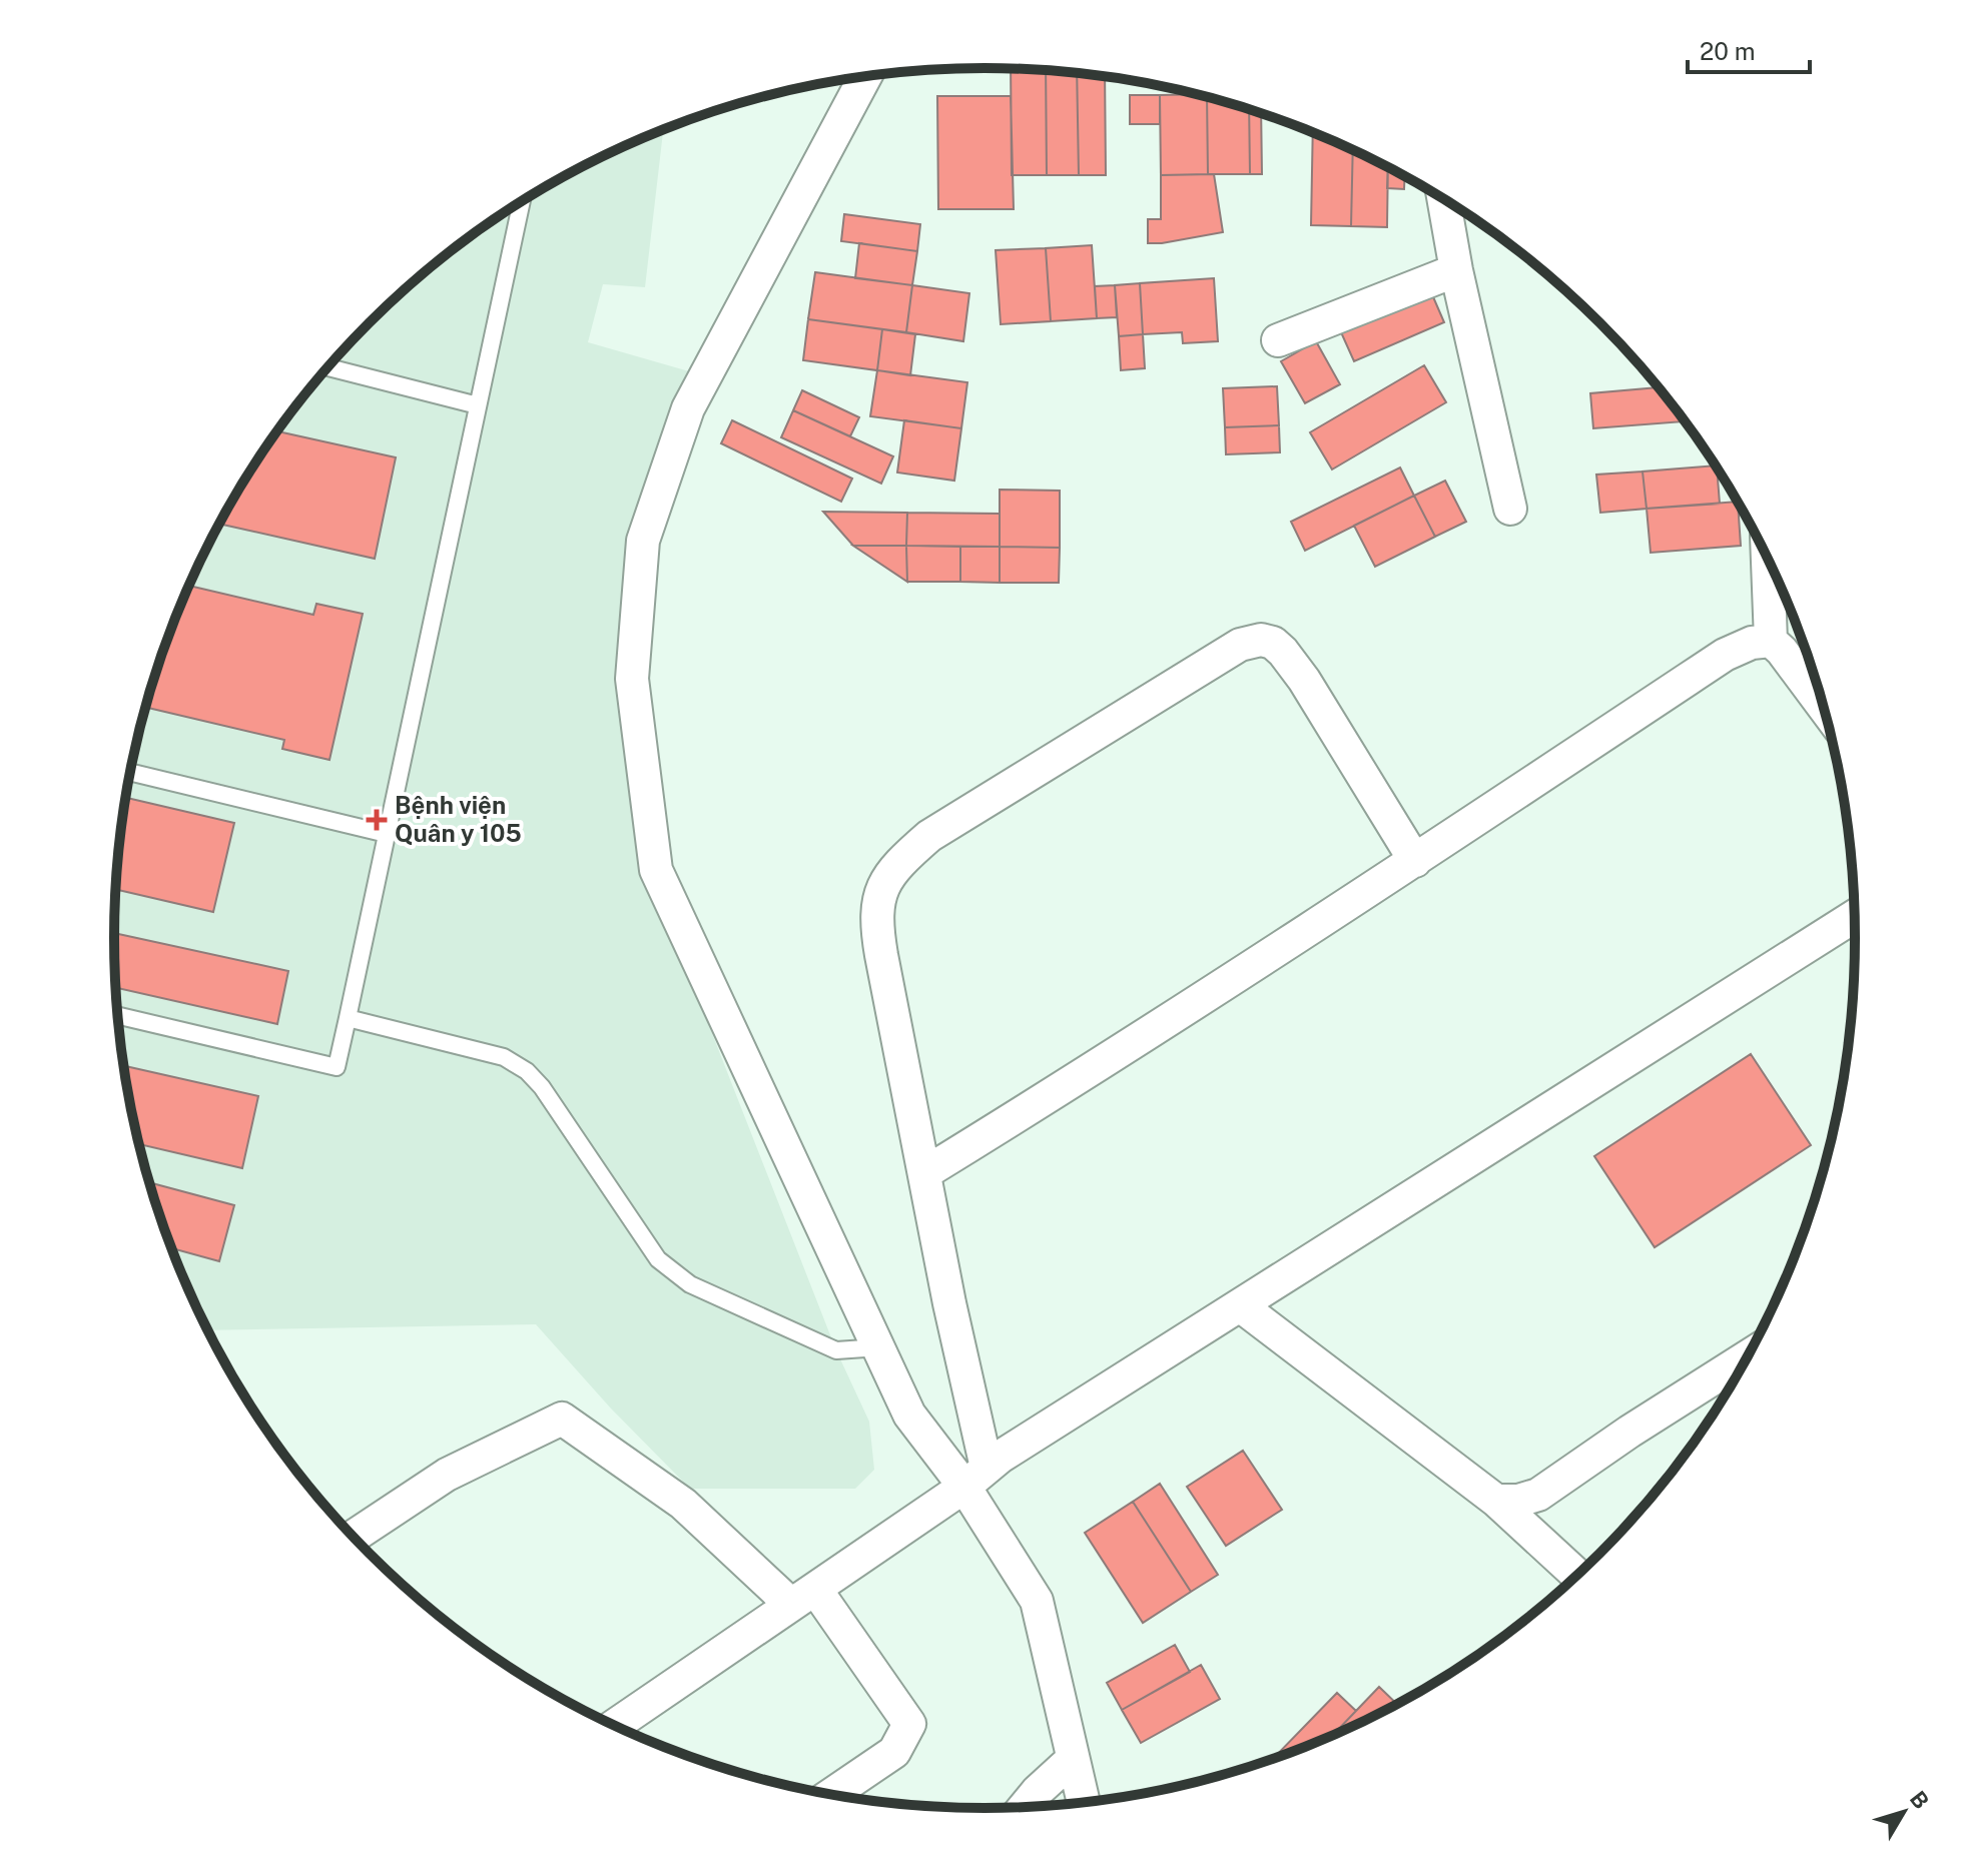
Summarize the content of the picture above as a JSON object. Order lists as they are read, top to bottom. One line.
{"places":{"health":["Bệnh viện Quân y 105"]},"scale_bar":"20 m","north":"top right"}
